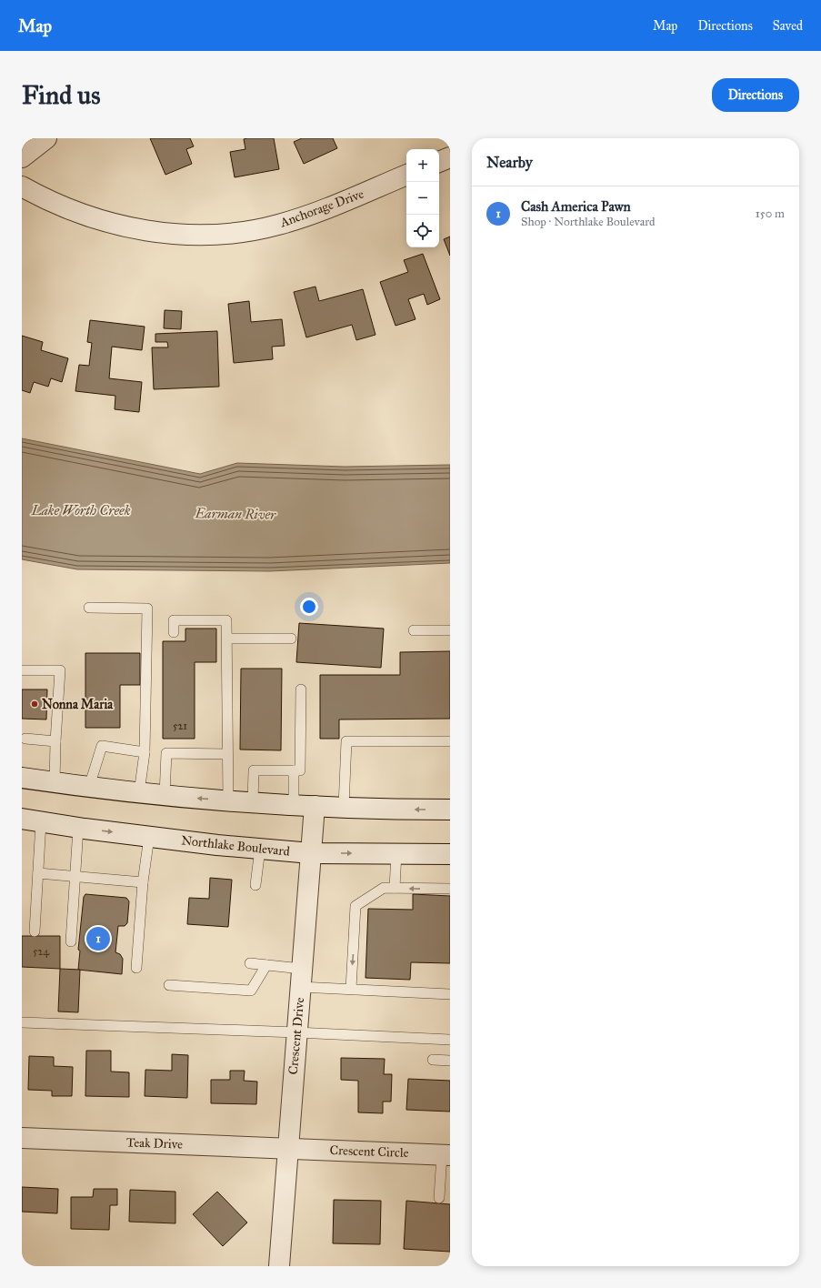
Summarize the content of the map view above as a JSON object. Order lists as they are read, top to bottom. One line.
{"streets":{"street":["Anchorage Drive","Northlake Boulevard","Crescent Drive","Teak Drive","Crescent Circle"]},"crossings":[["Northlake Boulevard","Crescent Drive"],["Crescent Drive","Teak Drive"],["Crescent Drive","Crescent Circle"],["Teak Drive","Crescent Circle"]],"water":["Lake Worth Creek","Earman River"],"places":["Nonna Maria"],"house_numbers":["521","524"],"page":{"header":"Map","nav":["Map","Directions","Saved"],"buttons":"Directions","title":"Find us","heading":"Nearby","map_buttons":["+","−"],"list":[{"mark":"1","name":"Cash America Pawn","note":"Shop · Northlake Boulevard","value":"150 m"}],"pins":"1"}}
